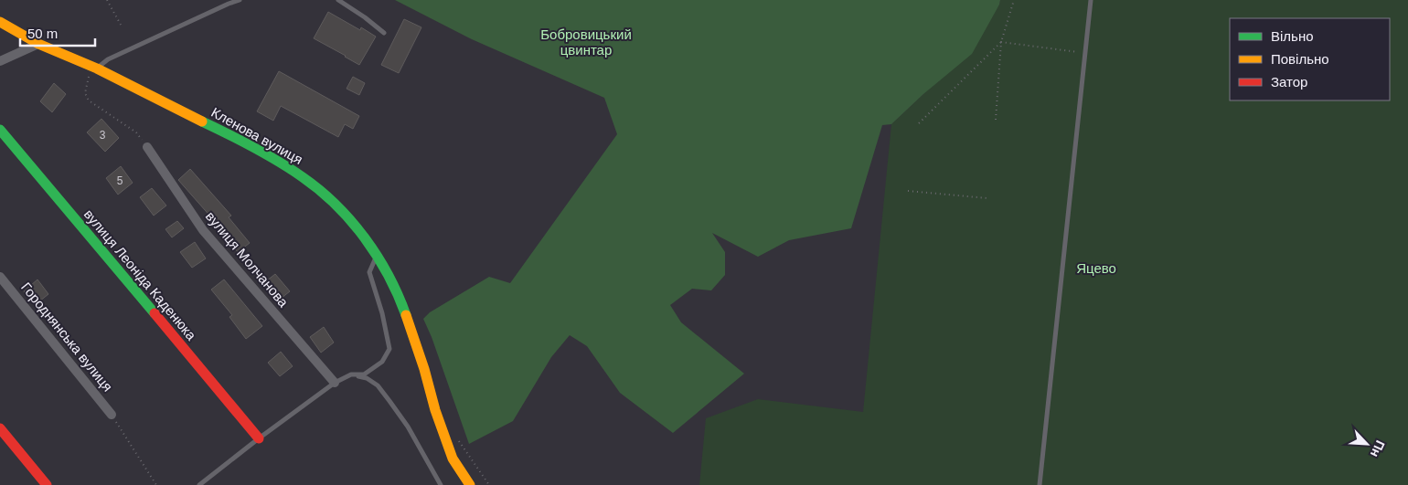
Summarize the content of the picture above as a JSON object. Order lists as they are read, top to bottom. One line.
{"streets":{"street":["Кленова вулиця","вулиця Молчанова","вулиця Леоніда Каденюка","Городнянська вулиця"]},"parks":["Бобровицький цвинтар","Яцево"],"house_numbers":["3","5"],"legend":["Вільно","Повільно","Затор"],"scale_bar":"50 m","north":"bottom right"}
